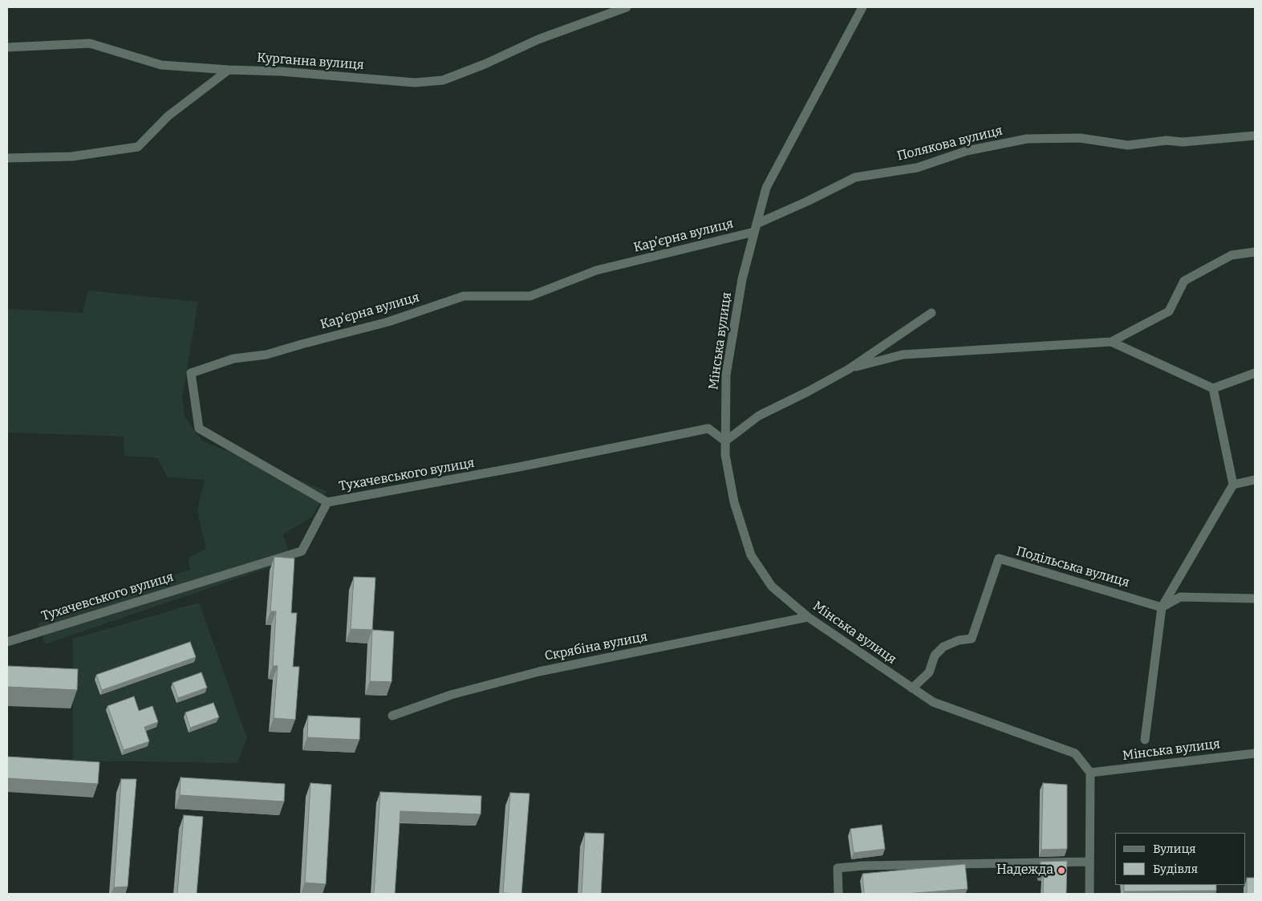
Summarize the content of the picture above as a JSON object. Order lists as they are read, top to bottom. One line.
{"streets":{"street":["Курганна вулиця","Полякова вулиця","Кар’єрна вулиця","Мінська вулиця","Тухачевського вулиця","Подільська вулиця","Скрябіна вулиця"]},"crossings":[["Полякова вулиця","Кар’єрна вулиця"],["Полякова вулиця","Мінська вулиця"],["Кар’єрна вулиця","Мінська вулиця"],["Кар’єрна вулиця","Тухачевського вулиця"],["Мінська вулиця","Тухачевського вулиця"],["Мінська вулиця","Подільська вулиця"],["Мінська вулиця","Скрябіна вулиця"]],"places":["Надежда"],"legend":["Вулиця","Будівля"]}
